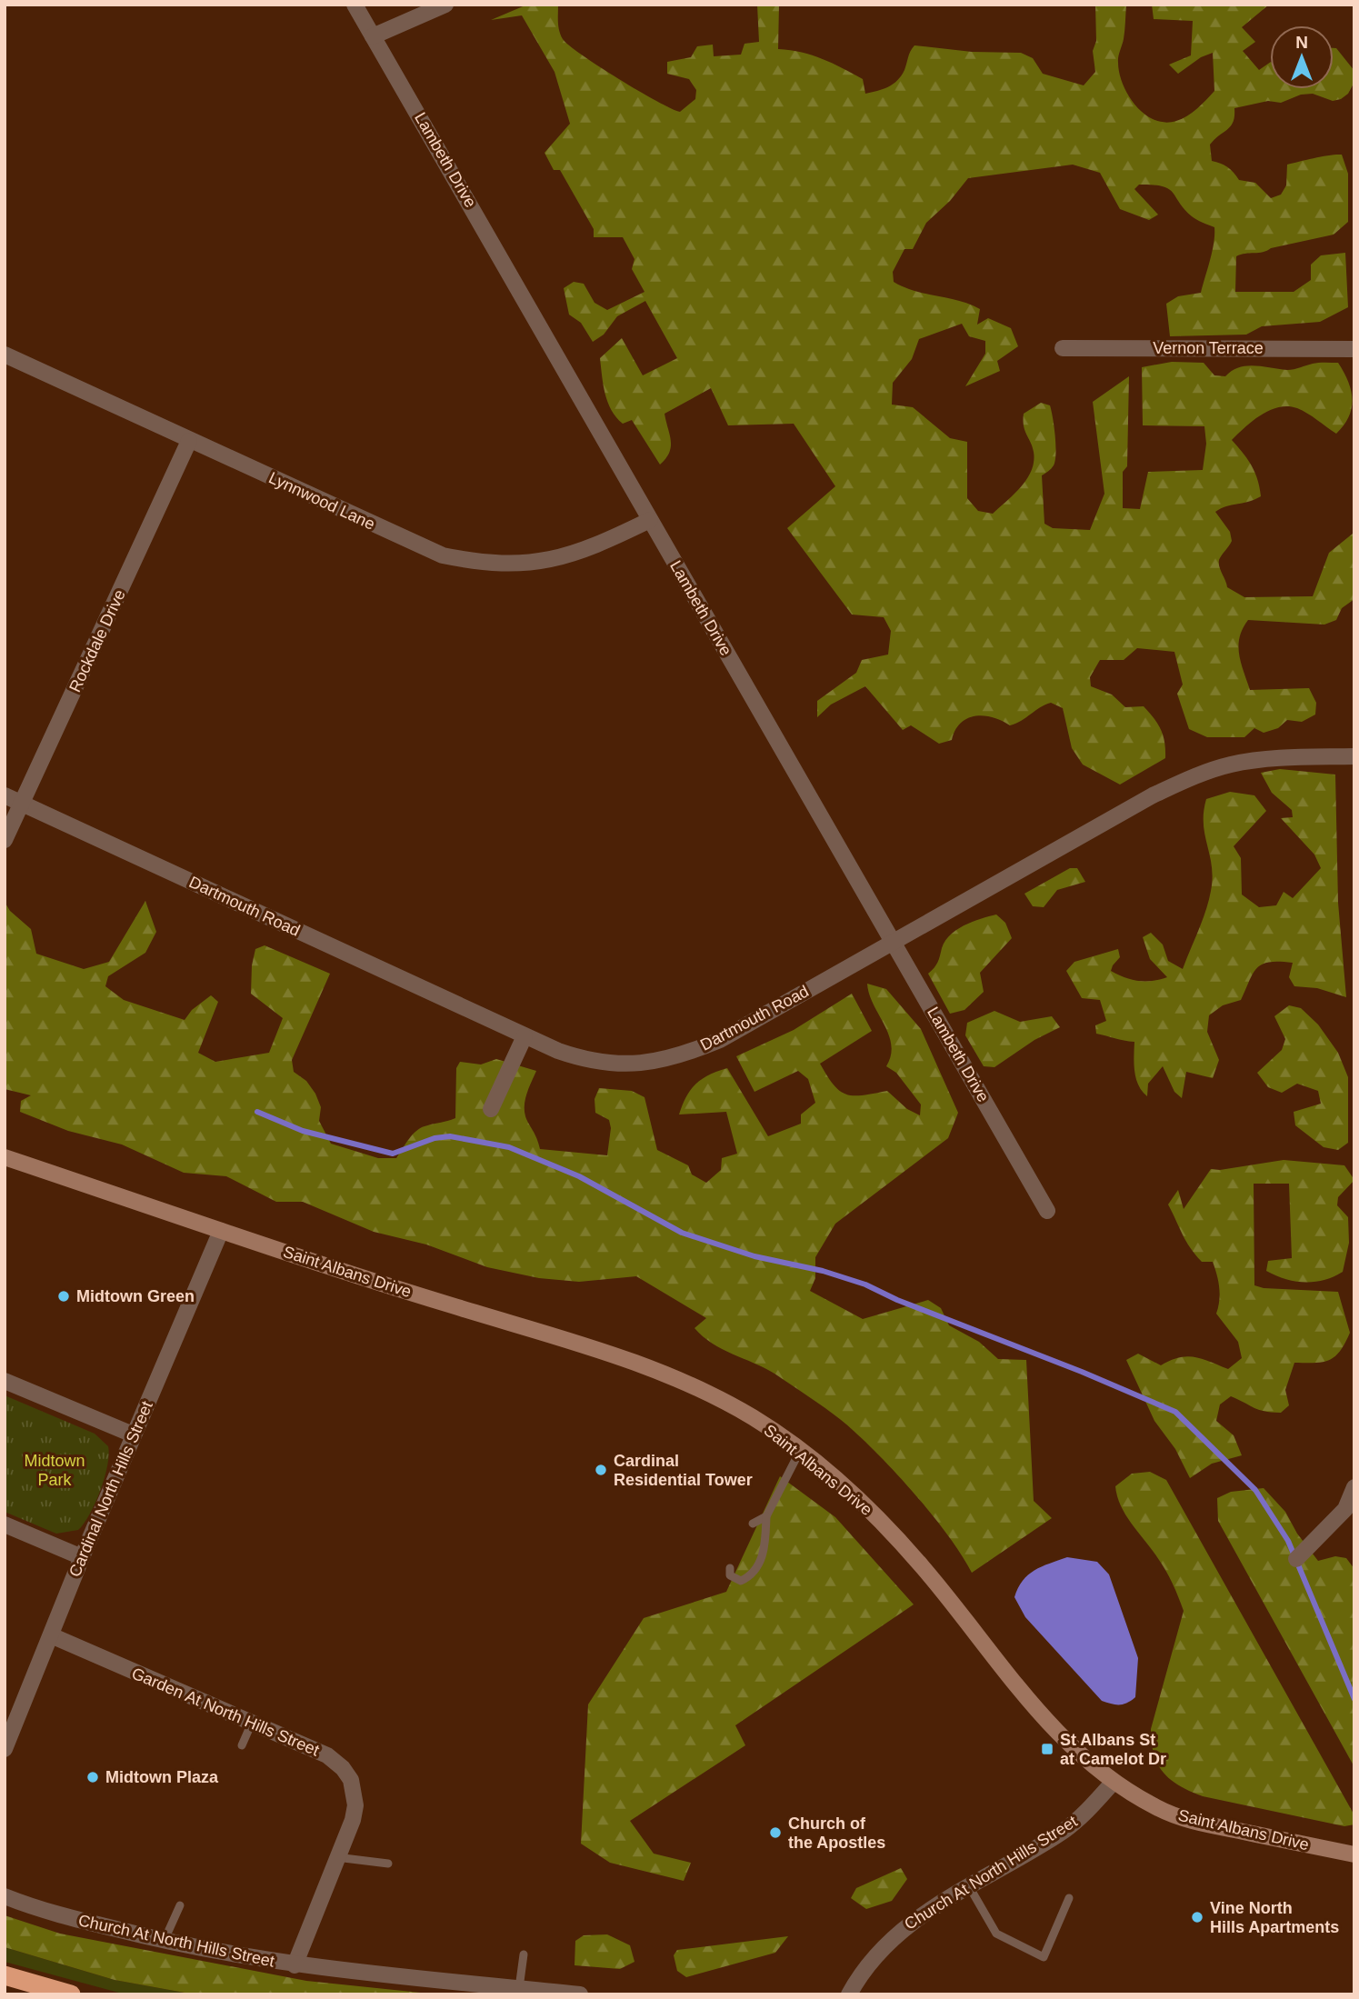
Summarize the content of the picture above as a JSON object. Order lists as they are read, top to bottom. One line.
{"streets":{"street":["Lambeth Drive","Vernon Terrace","Lynnwood Lane","Rockdale Drive","Dartmouth Road","Saint Albans Drive","Cardinal North Hills Street","Garden At North Hills Street","Church At North Hills Street"]},"crossings":[["Lambeth Drive","Lynnwood Lane"],["Lambeth Drive","Dartmouth Road"],["Lynnwood Lane","Rockdale Drive"],["Rockdale Drive","Dartmouth Road"],["Saint Albans Drive","Cardinal North Hills Street"],["Saint Albans Drive","Church At North Hills Street"],["Cardinal North Hills Street","Garden At North Hills Street"],["Garden At North Hills Street","Church At North Hills Street"]],"parks":["Midtown Park"],"places":{"other":["Midtown Green","Cardinal Residential Tower","Midtown Plaza","Church of the Apostles","Vine North Hills Apartments"],"transit":["St Albans St at Camelot Dr"]},"north":"top"}
